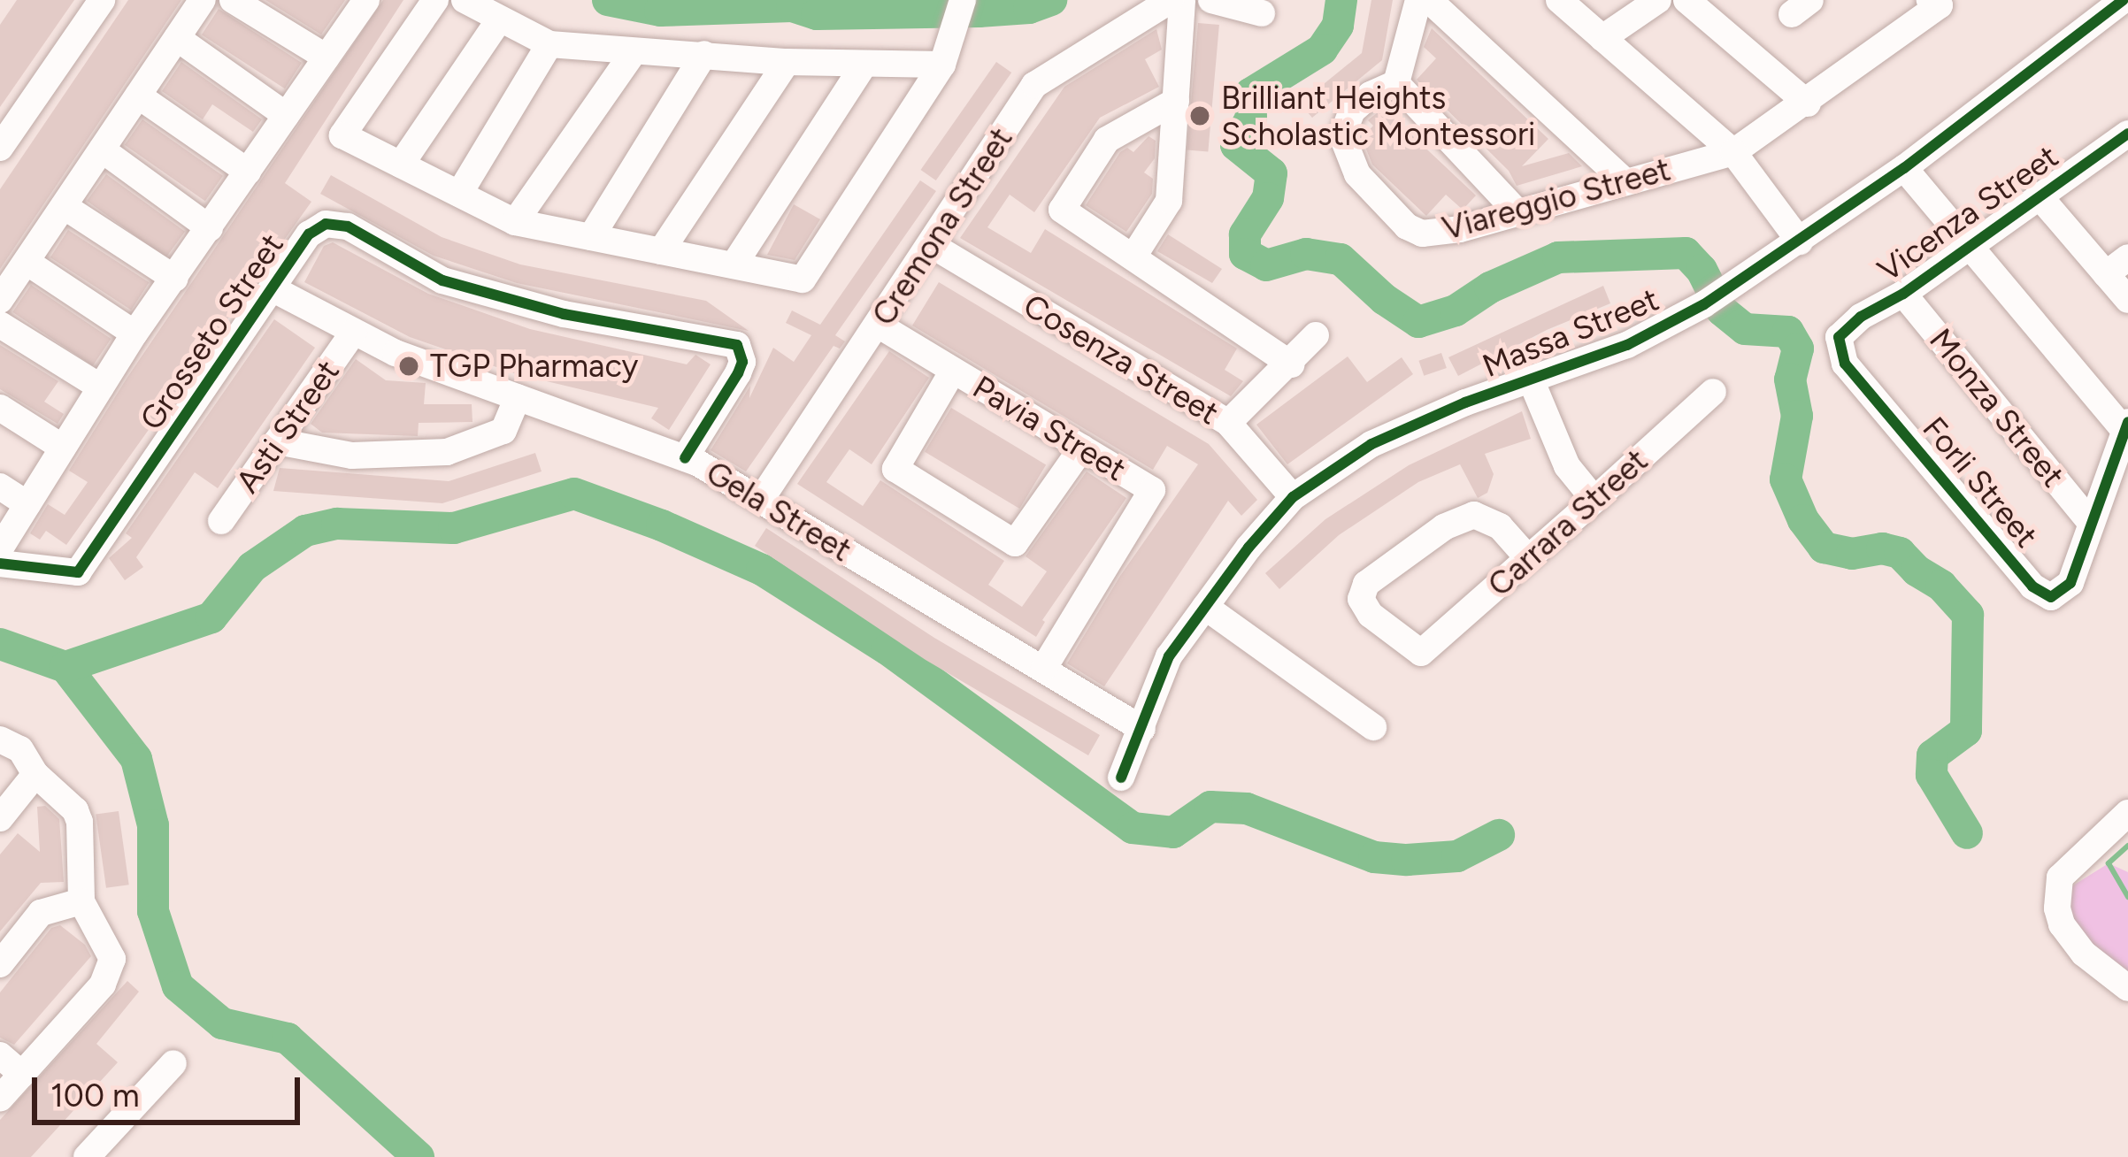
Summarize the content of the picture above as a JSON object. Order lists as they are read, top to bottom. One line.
{"streets":{"street":["Viareggio Street","Vicenza Street","Cremona Street","Grosseto Street","Massa Street","Cosenza Street","Monza Street","Asti Street","Pavia Street","Forli Street","Gela Street","Carrara Street"]},"crossings":[["Vicenza Street","Monza Street"],["Vicenza Street","Forli Street"],["Cremona Street","Cosenza Street"],["Cremona Street","Pavia Street"],["Cremona Street","Gela Street"],["Grosseto Street","Gela Street"],["Massa Street","Cosenza Street"],["Massa Street","Gela Street"],["Monza Street","Forli Street"],["Asti Street","Gela Street"],["Pavia Street","Gela Street"]],"places":["Brilliant Heights Scholastic Montessori","TGP Pharmacy"],"scale_bar":"100 m"}
